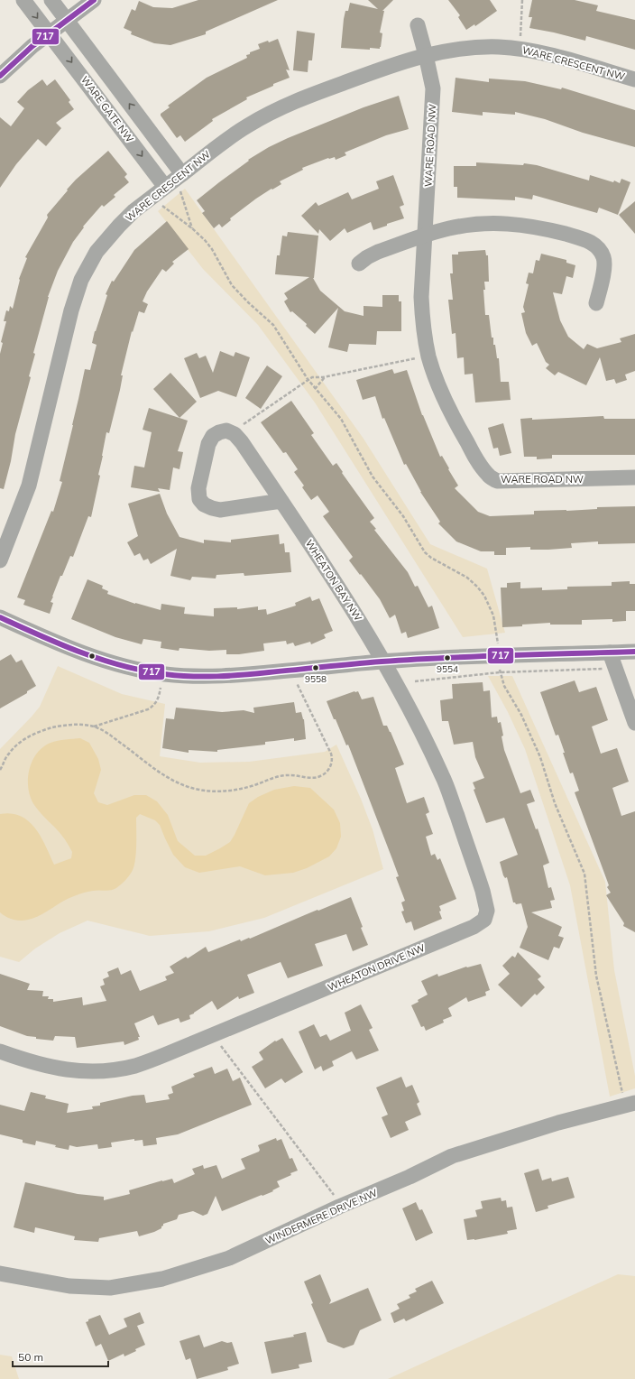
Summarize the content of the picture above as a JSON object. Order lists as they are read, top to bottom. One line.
{"streets":{"street":["WARE CRESCENT NW","WARE GATE NW","WARE ROAD NW","WHEATON BAY NW","WHEATON DRIVE NW","WINDERMERE DRIVE NW"]},"crossings":[["WARE CRESCENT NW","WARE GATE NW"],["WARE CRESCENT NW","WARE ROAD NW"],["WHEATON BAY NW","WHEATON DRIVE NW"]],"places":["9554","9558"],"lines":["transit line 717"],"scale_bar":"50 m"}
